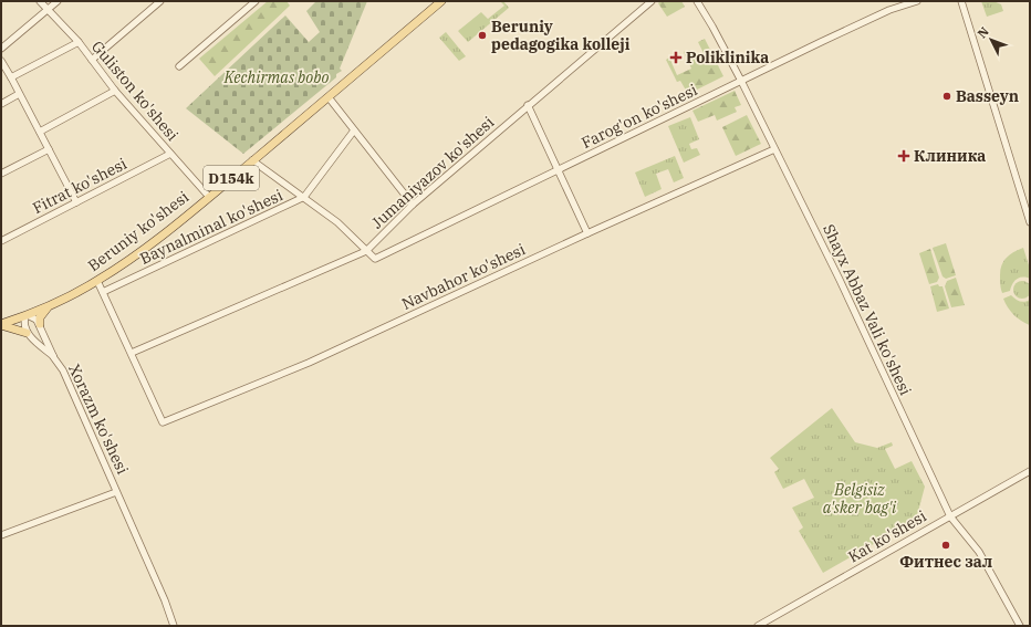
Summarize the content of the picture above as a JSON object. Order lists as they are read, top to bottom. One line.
{"streets":{"main road":["D154k","Beruniy ko'shesi"],"street":["Guliston ko'shesi","Farog'on ko'shesi","Jumaniyazov ko'shesi","Fitrat ko'shesi","Baynalminal ko'shesi","Navbahor ko'shesi","Shayx Abbaz Vali ko'shesi","Xorazm ko'shesi","Kat ko'shesi"]},"crossings":[["Guliston ko'shesi","Fitrat ko'shesi"],["Guliston ko'shesi","Beruniy ko'shesi"],["Farog'on ko'shesi","Jumaniyazov ko'shesi"],["Farog'on ko'shesi","Shayx Abbaz Vali ko'shesi"],["Jumaniyazov ko'shesi","Navbahor ko'shesi"],["Navbahor ko'shesi","Shayx Abbaz Vali ko'shesi"],["Shayx Abbaz Vali ko'shesi","Kat ko'shesi"]],"parks":["Kechirmas bobo","Belgisiz a'sker bag'i"],"places":{"other":["Beruniy pedagogika kolleji","Basseyn","Фитнес зал"],"health":["Poliklinika","Клиника"]},"north":"top left"}
